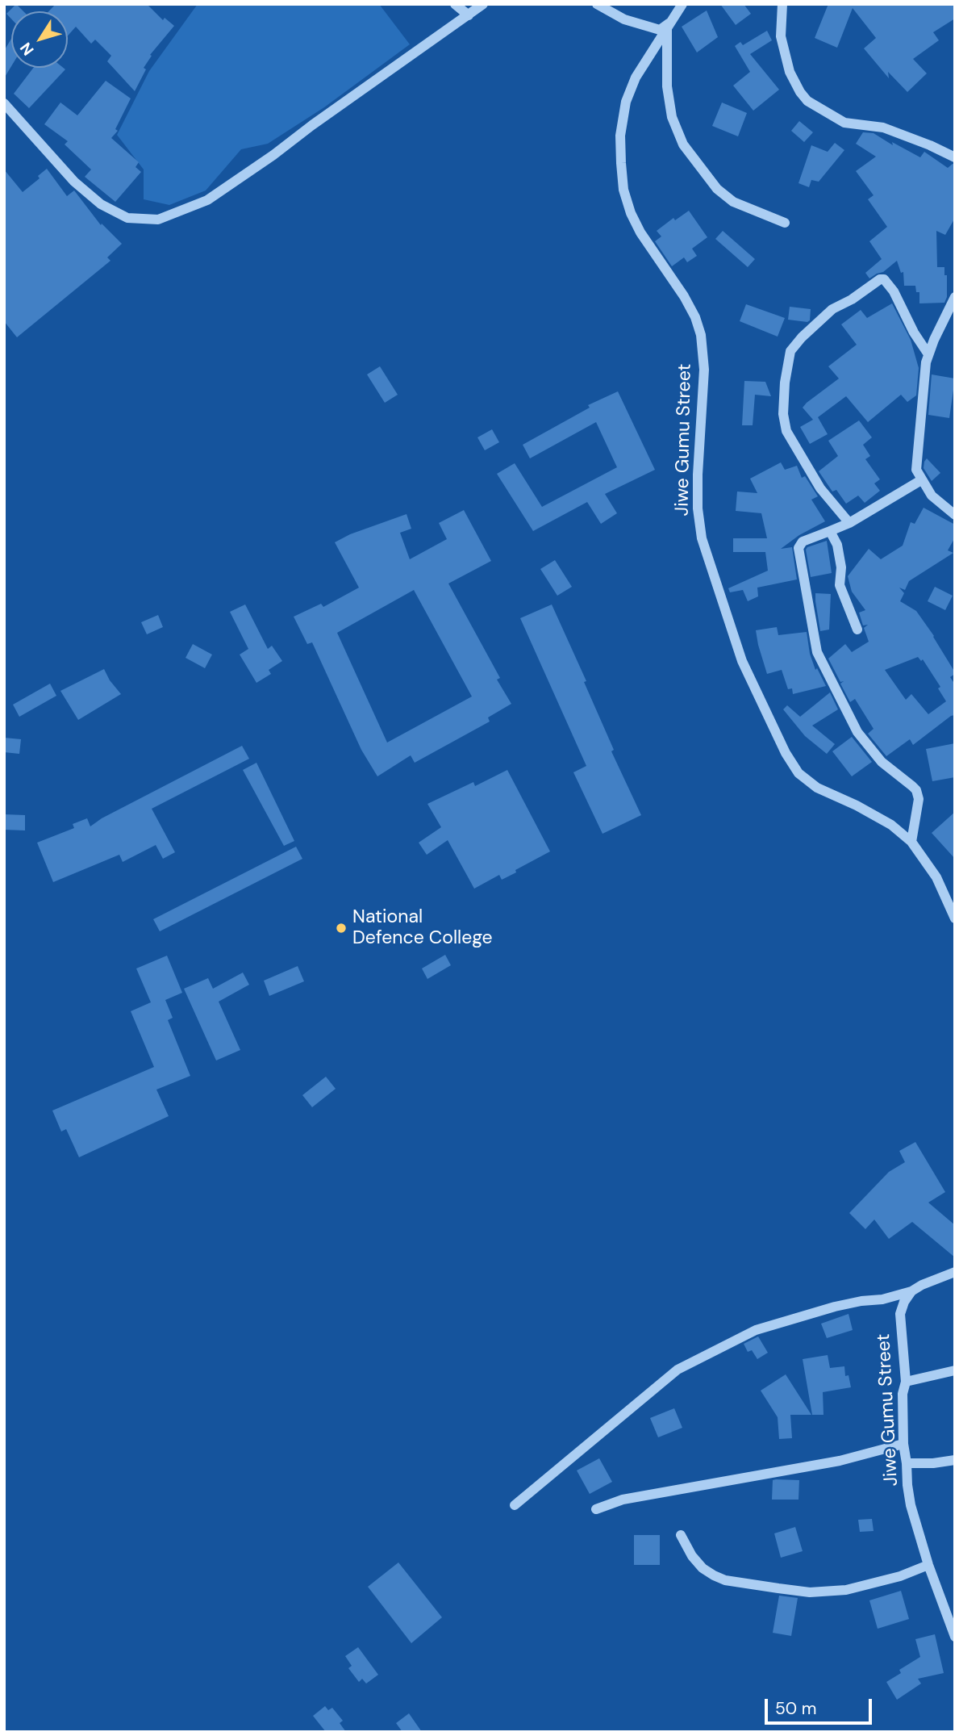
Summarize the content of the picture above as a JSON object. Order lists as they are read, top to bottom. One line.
{"streets":{"street":["Jiwe Gumu Street"]},"places":["National Defence College"],"scale_bar":"50 m","north":"bottom left"}
